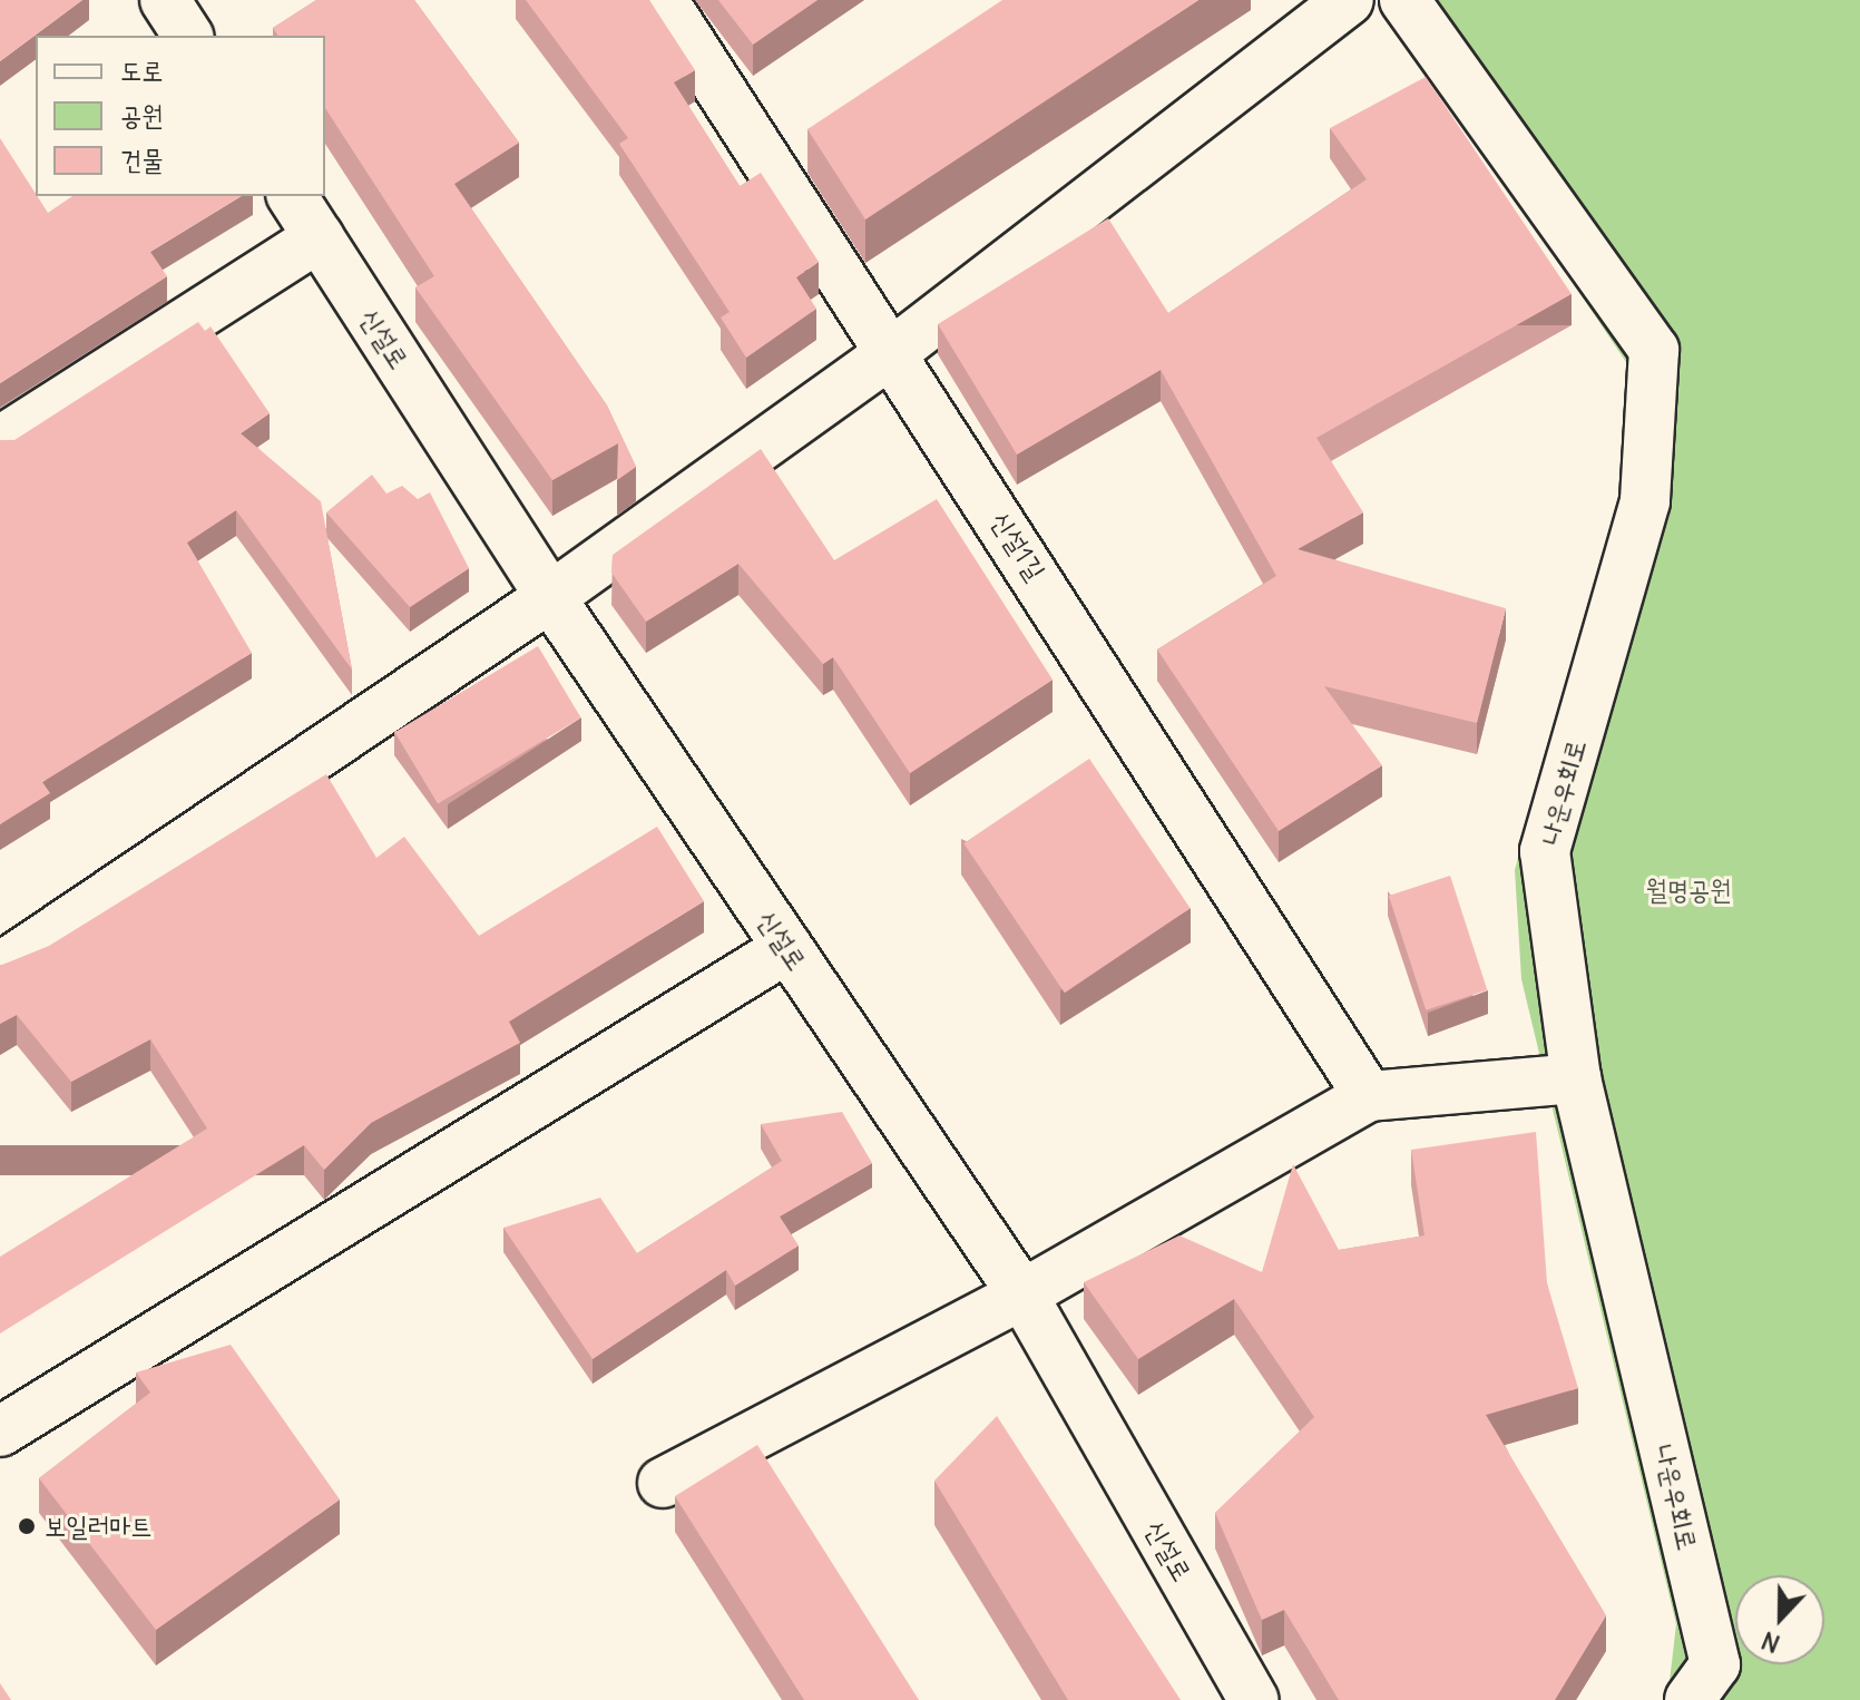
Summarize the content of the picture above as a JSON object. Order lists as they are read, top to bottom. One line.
{"streets":{"street":["신설로","신설1길","나운우회로"]},"parks":["월명공원"],"places":["보일러마트"],"legend":["도로","공원","건물"],"north":"bottom"}
